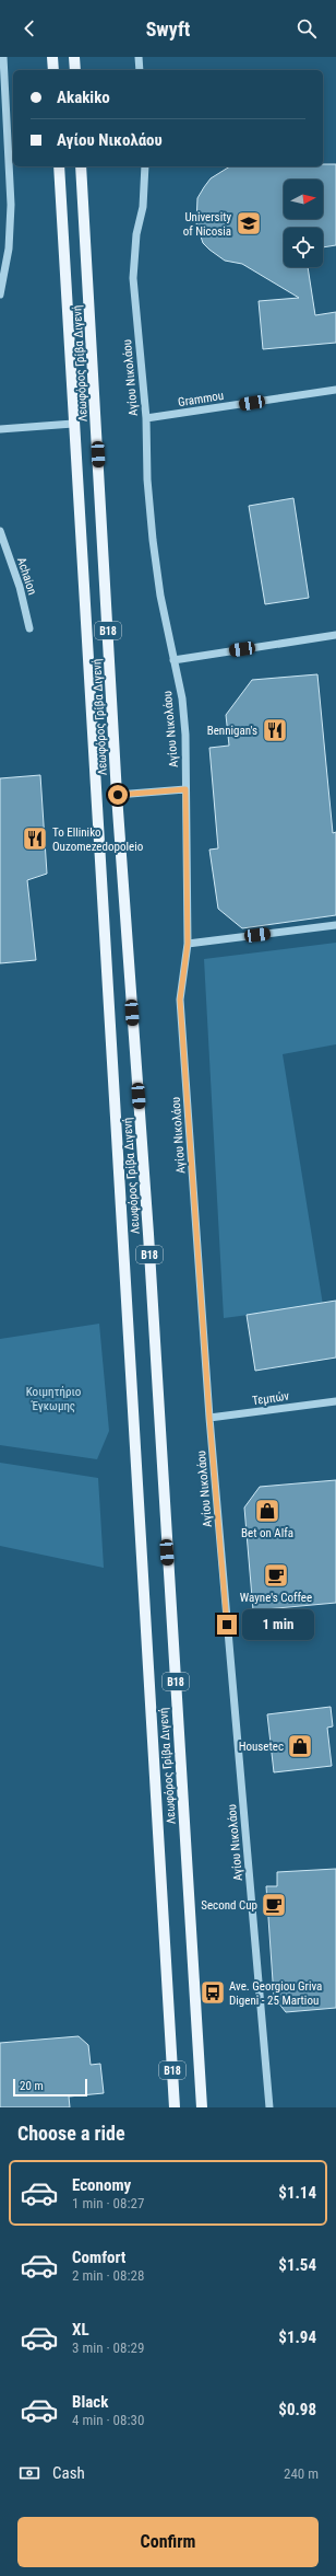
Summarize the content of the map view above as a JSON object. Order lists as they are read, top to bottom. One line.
{"streets":{"main road":["Λεωφόρος Γρίβα Διγενή","B18"],"street":["Αγίου Νικολάου","Grammou","Achaion","Τεμπών"]},"crossings":[["Αγίου Νικολάου","Grammou"],["Αγίου Νικολάου","Τεμπών"]],"parks":["Κοιμητήριο Έγκωμης"],"places":{"school or university":["University of Nicosia"],"restaurant":["Bennigan's","To Elliniko Ouzomezedopoleio"],"shop":["Bet on Alfa","Housetec"],"cafe":["Wayne's Coffee","Second Cup"],"bus stop":["Ave. Georgiou Griva Digeni - 25 Martiou"]},"scale_bar":"20 m","north":"right","page":{"header":"Swyft","banner":["Akakiko","Αγίου Νικολάου"],"bubble":"1 min","scale":"20 m","heading":"Choose a ride","list":[{"name":"Economy","note":"1 min · 08:27","value":"$1.14"},{"name":"Comfort","note":"2 min · 08:28","value":"$1.54"},{"name":"XL","note":"3 min · 08:29","value":"$1.94"},{"name":"Black","note":"4 min · 08:30","value":"$0.98"}],"pay":["Cash","240 m"],"buttons":"Confirm"}}
